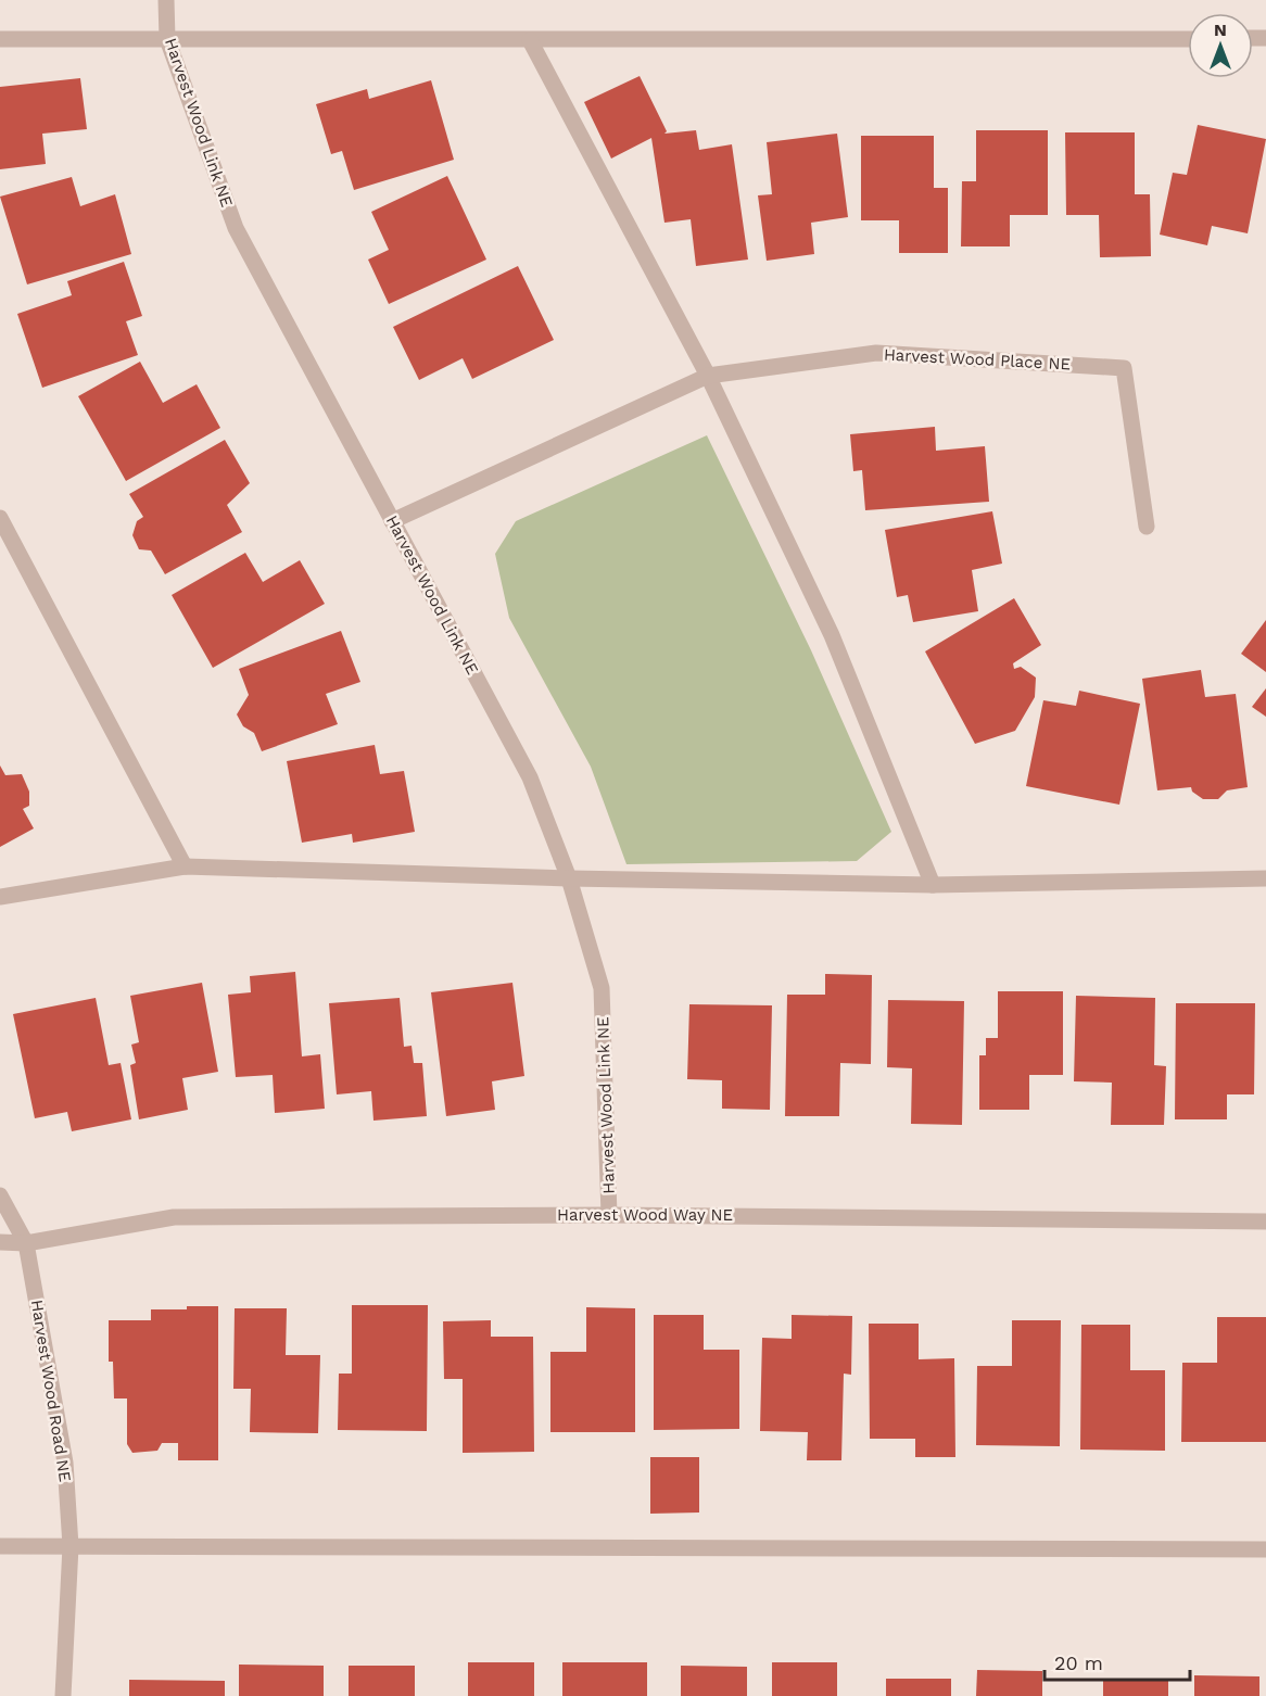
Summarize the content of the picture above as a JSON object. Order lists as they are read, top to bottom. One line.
{"streets":{"street":["Harvest Wood Link NE","Harvest Wood Place NE","Harvest Wood Way NE","Harvest Wood Road NE"]},"crossings":[["Harvest Wood Link NE","Harvest Wood Place NE"],["Harvest Wood Link NE","Harvest Wood Way NE"],["Harvest Wood Way NE","Harvest Wood Road NE"]],"scale_bar":"20 m","north":"top"}
